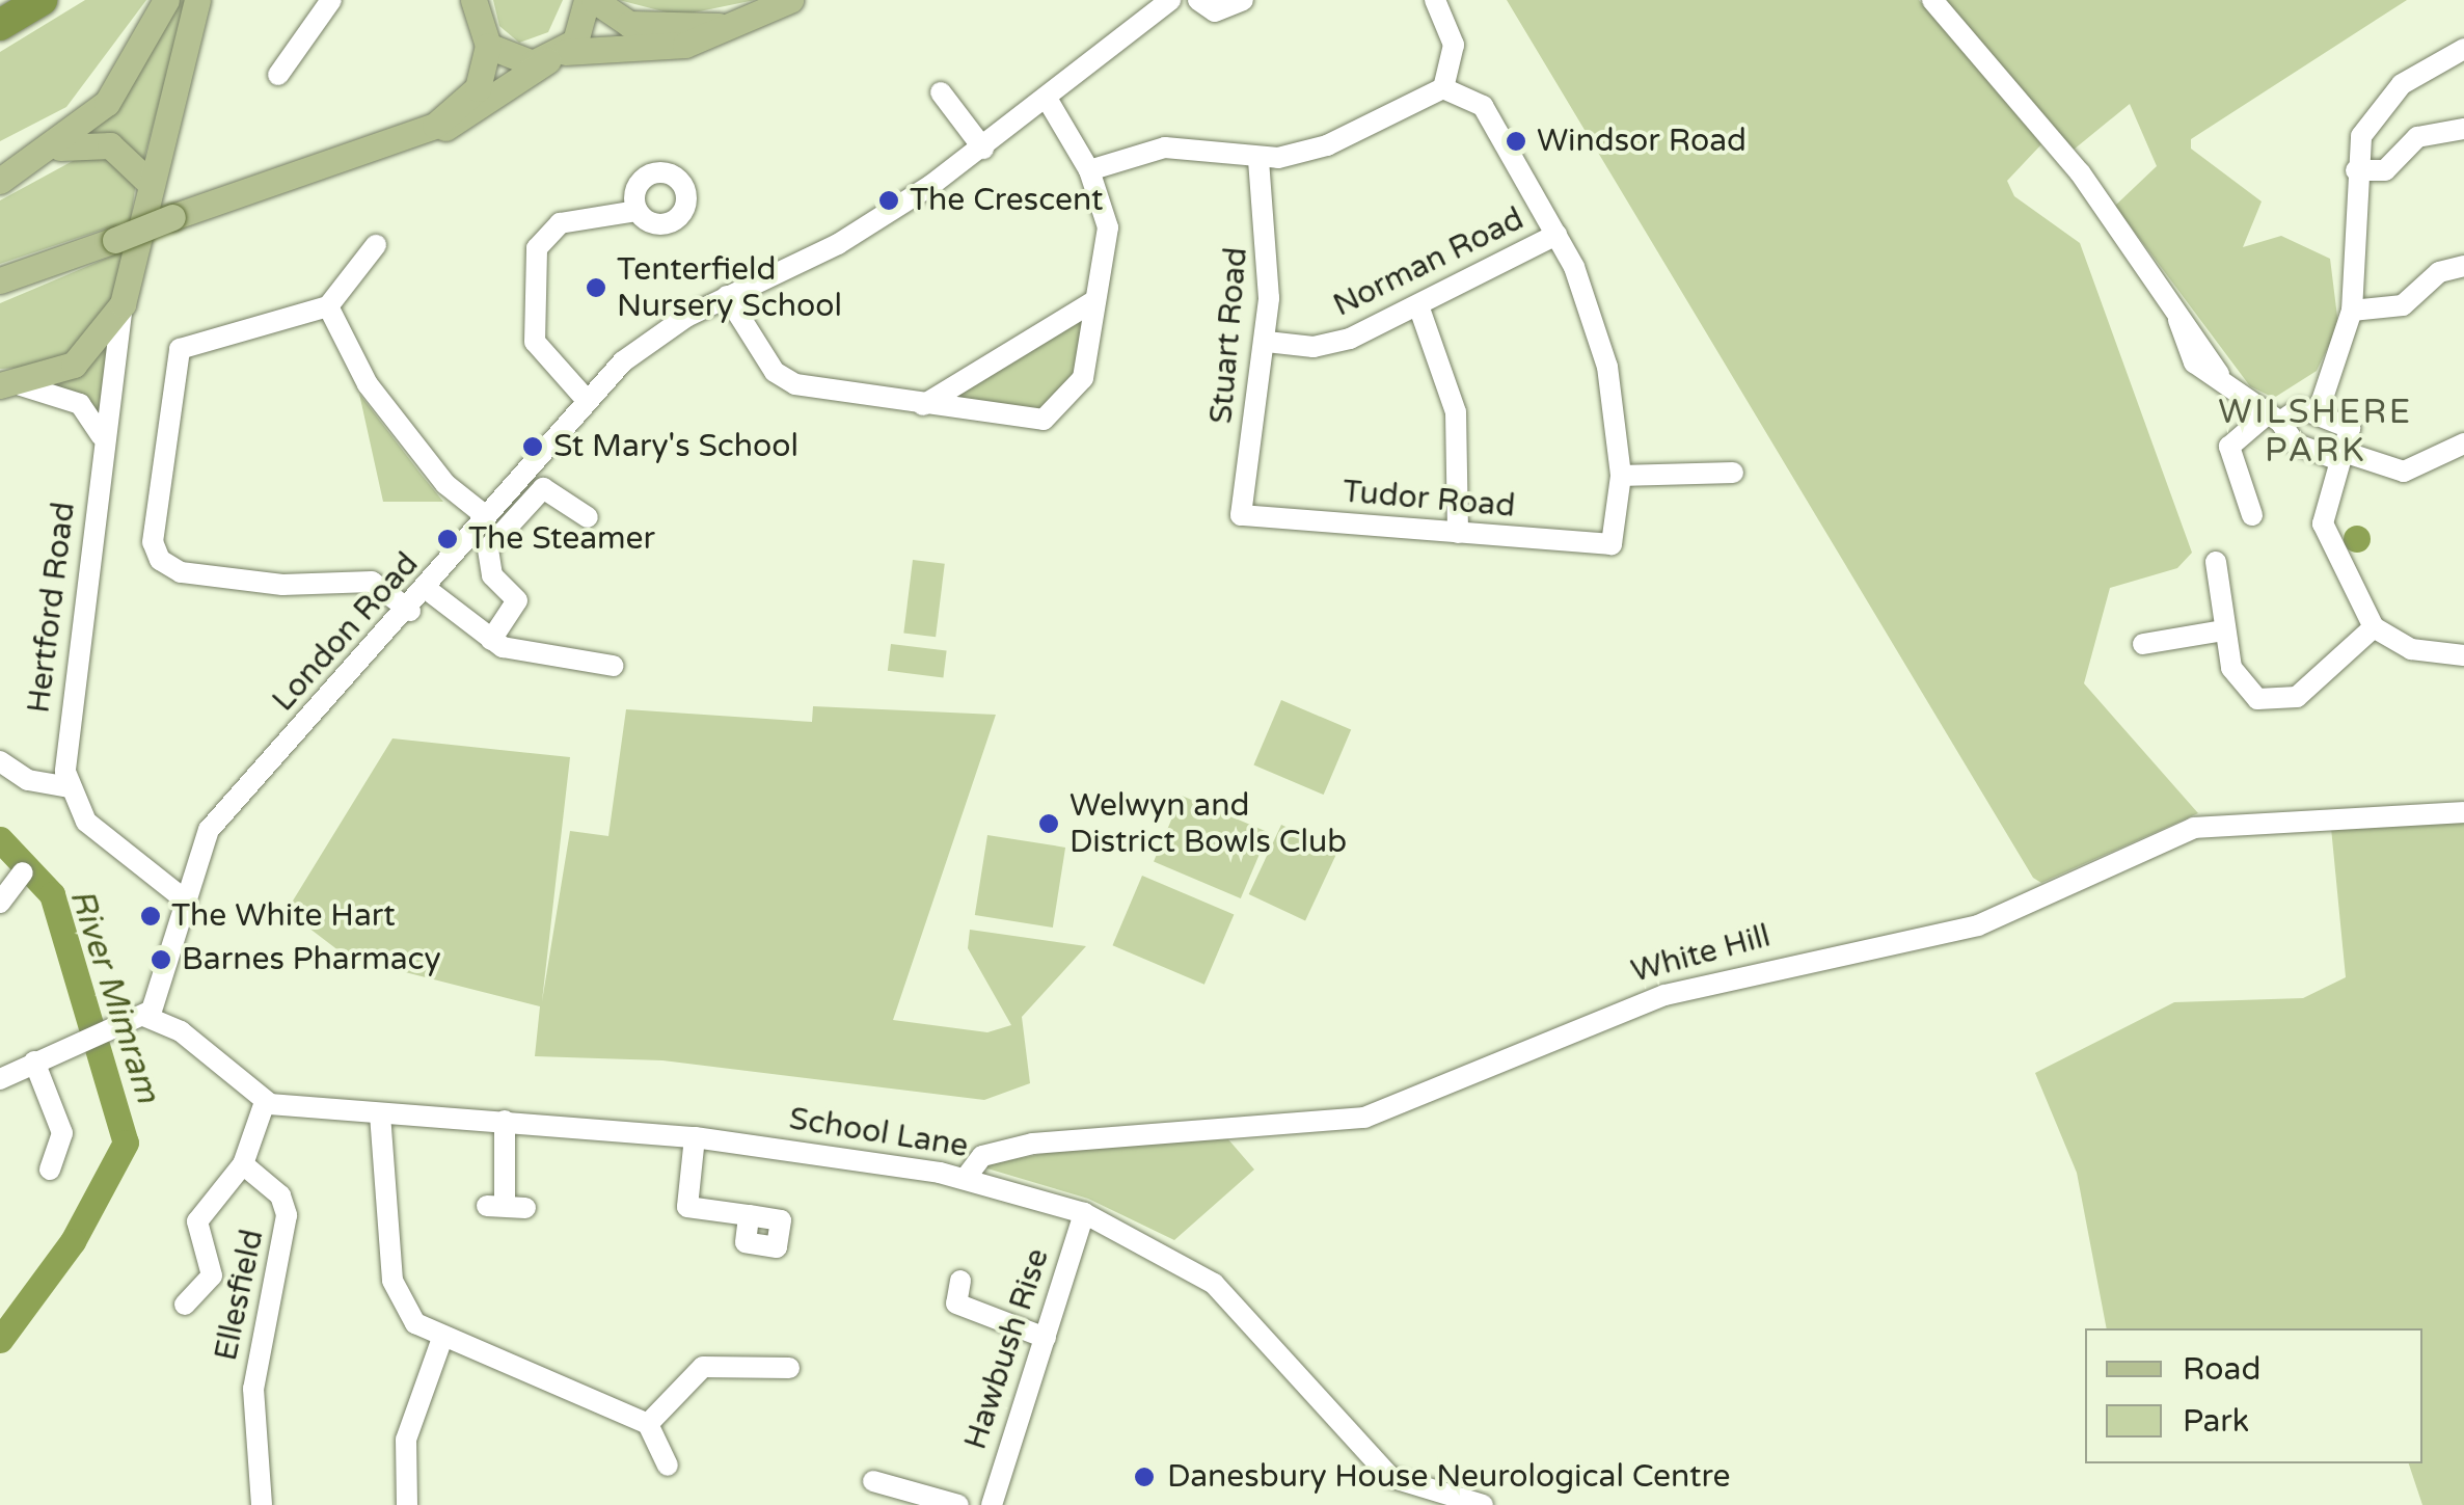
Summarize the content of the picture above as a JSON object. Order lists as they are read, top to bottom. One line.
{"streets":{"street":["Norman Road","Stuart Road","Tudor Road","Hertford Road","London Road","White Hill","School Lane","Ellesfield","Hawbush Rise"]},"crossings":[["Norman Road","Stuart Road"],["Stuart Road","Tudor Road"],["White Hill","School Lane"],["School Lane","Hawbush Rise"]],"districts":["WILSHERE PARK"],"water":["River Mimram"],"places":["Windsor Road","The Crescent","Tenterfield Nursery School","St Mary's School","The Steamer","Welwyn and District Bowls Club","The White Hart","Barnes Pharmacy","Danesbury House Neurological Centre"],"legend":["Road","Park"]}
